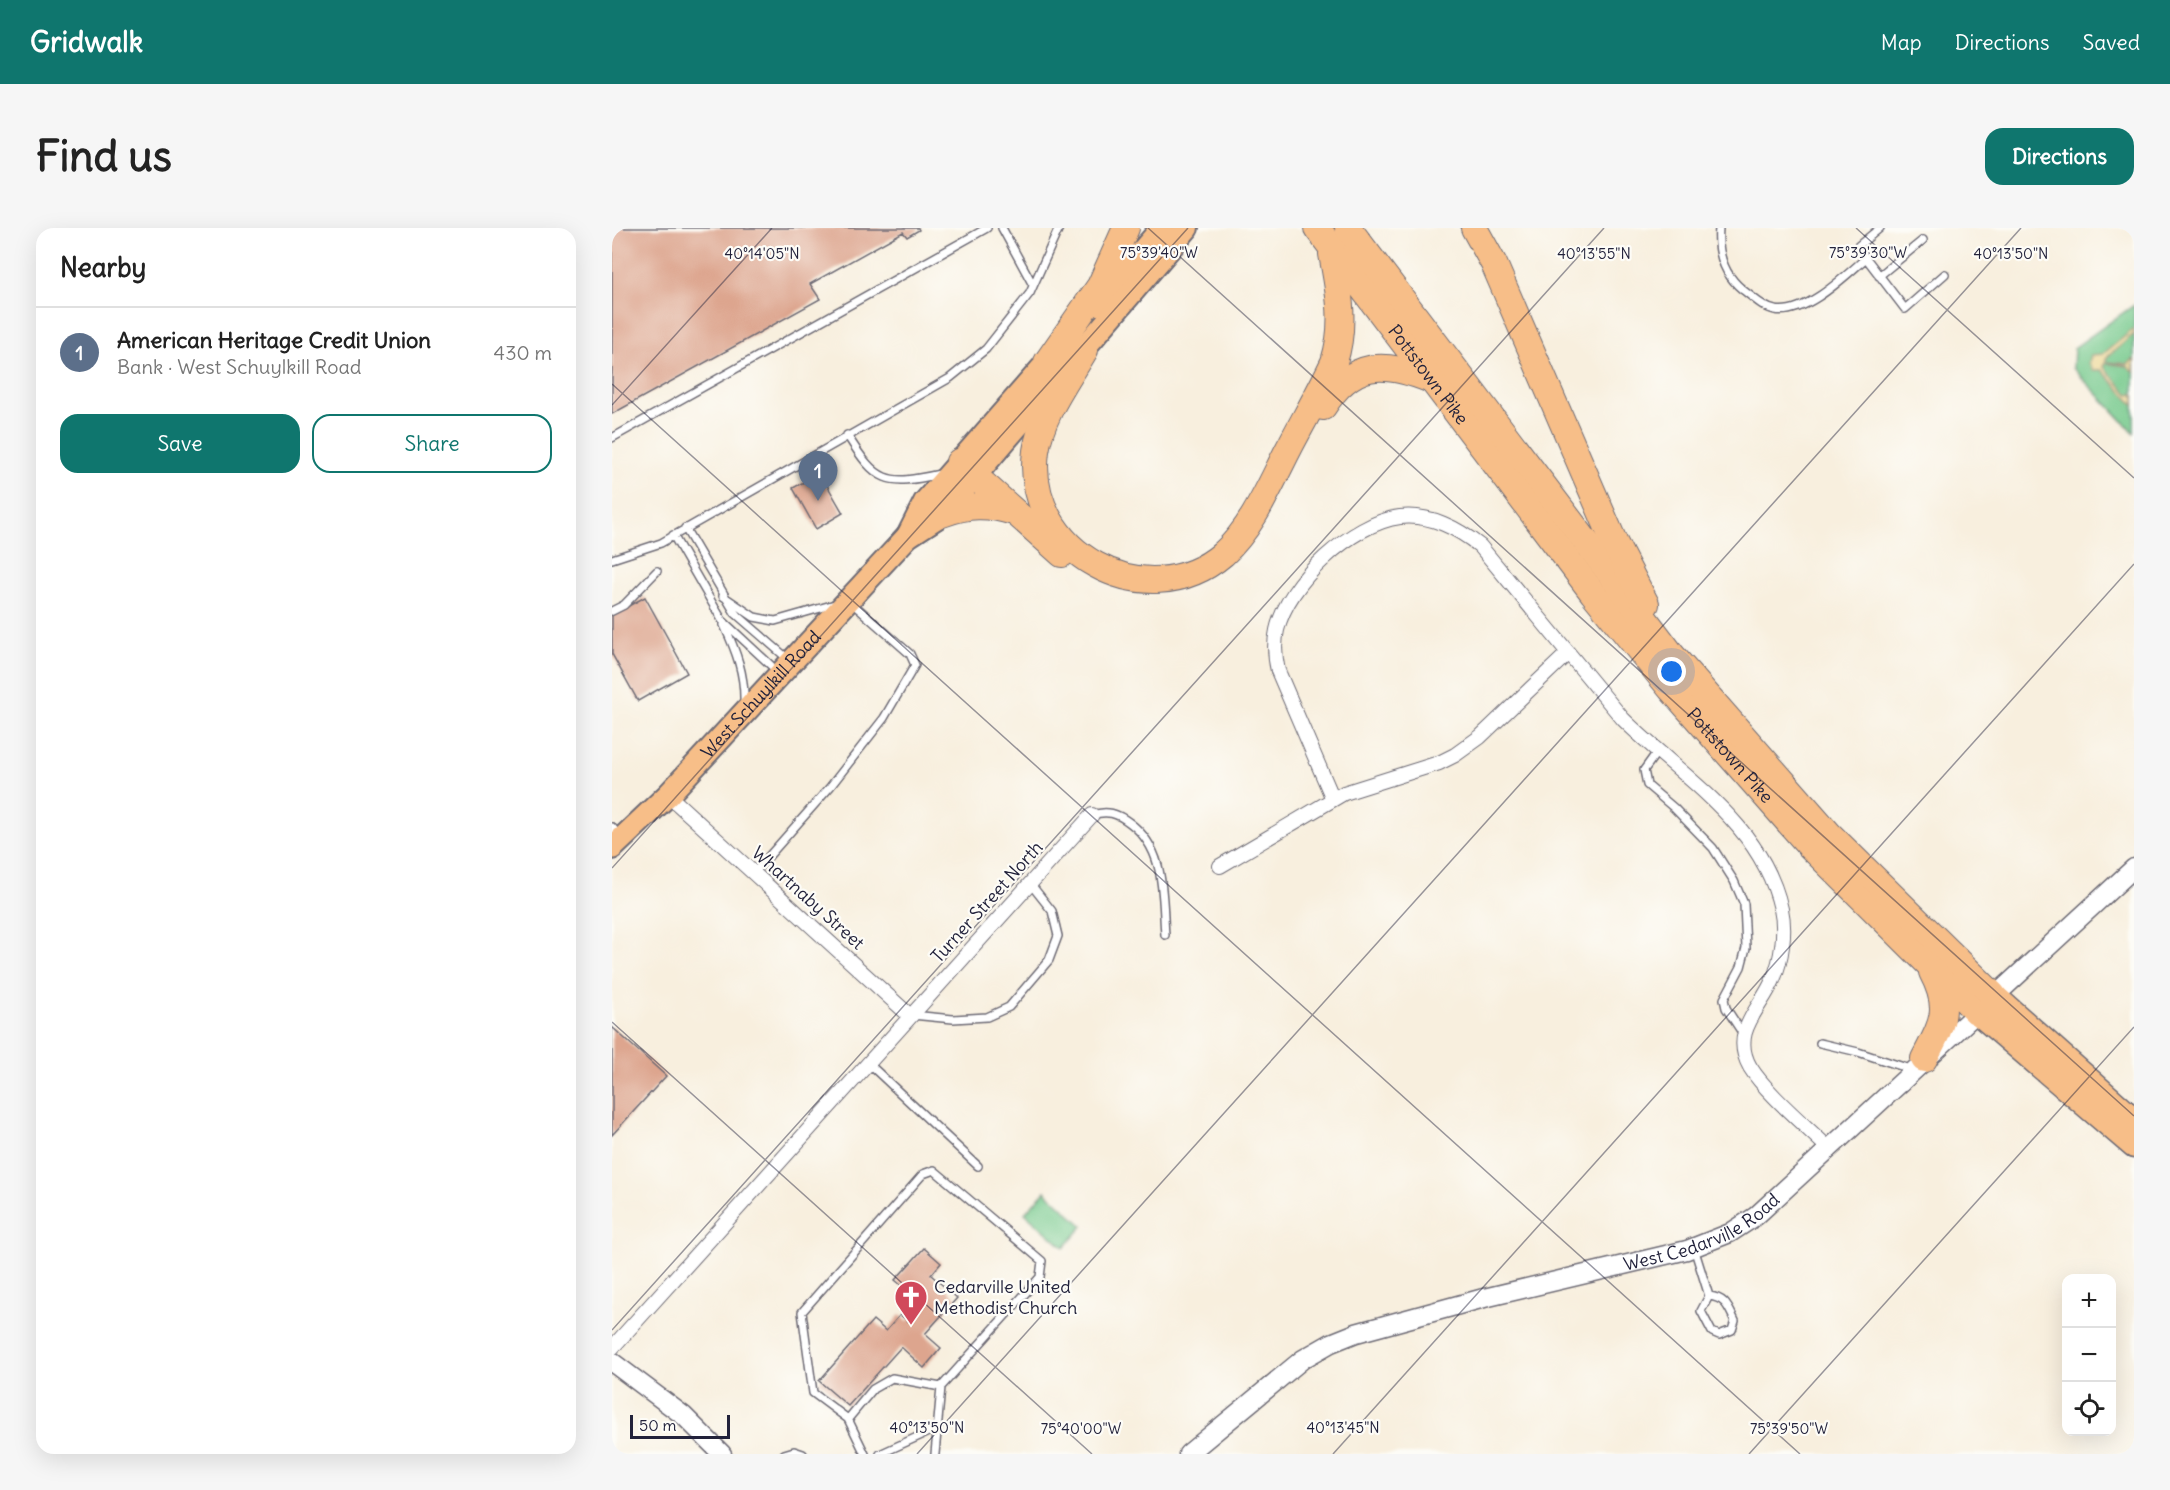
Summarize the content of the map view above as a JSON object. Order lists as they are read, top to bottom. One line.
{"streets":{"highway":["Pottstown Pike"],"main road":["West Schuylkill Road"],"street":["Whartnaby Street","Turner Street North","West Cedarville Road"]},"crossings":[["Pottstown Pike","West Cedarville Road"],["West Schuylkill Road","Whartnaby Street"],["Whartnaby Street","Turner Street North"]],"places":{"church":["Cedarville United Methodist Church"]},"scale_bar":"50 m","page":{"header":"Gridwalk","nav":["Map","Directions","Saved"],"buttons":["Directions",["Save","Share"]],"title":"Find us","heading":"Nearby","list":[{"mark":"1","name":"American Heritage Credit Union","note":"Bank · West Schuylkill Road","value":"430 m"}],"pins":"1","map_buttons":["+","−"],"scale":"50 m"},"coordinates":["75°39'40\"W","75°39'30\"W","40°14'05\"N","40°13'55\"N","40°13'50\"N","40°13'45\"N","75°40'00\"W","75°39'50\"W"]}
